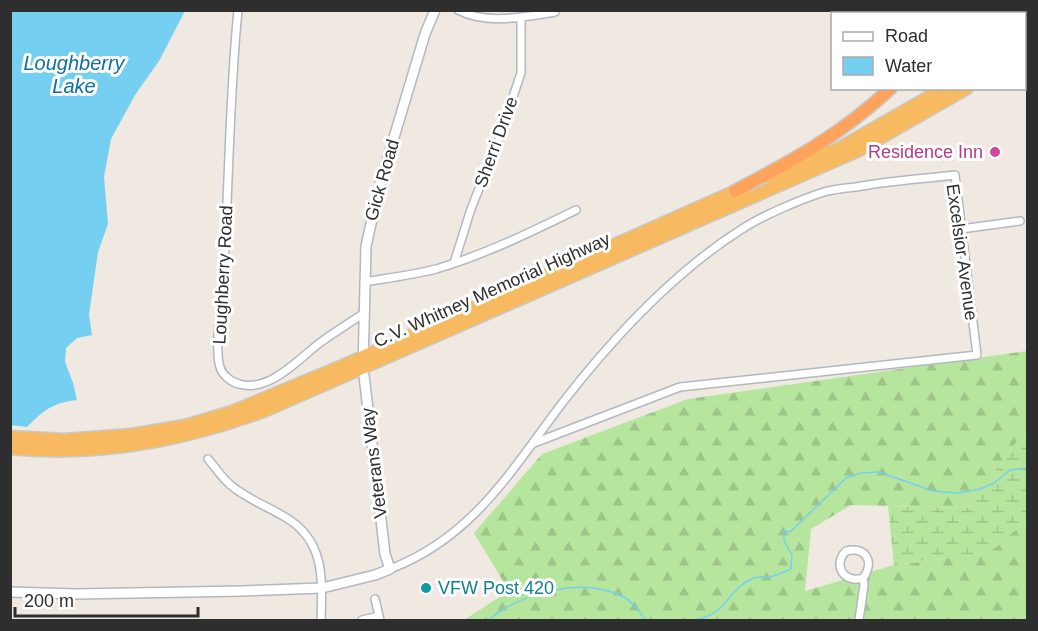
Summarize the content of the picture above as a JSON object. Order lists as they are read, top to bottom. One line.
{"streets":{"highway":["C.V. Whitney Memorial Highway"],"street":["Sherri Drive","Gick Road","Excelsior Avenue","Loughberry Road","Veterans Way"]},"crossings":[["Gick Road","Loughberry Road"],["Gick Road","C.V. Whitney Memorial Highway"],["Gick Road","Veterans Way"],["Excelsior Avenue","Veterans Way"],["C.V. Whitney Memorial Highway","Veterans Way"]],"water":["Loughberry Lake"],"places":["Residence Inn","VFW Post 420"],"legend":["Road","Water"],"scale_bar":"200 m"}
